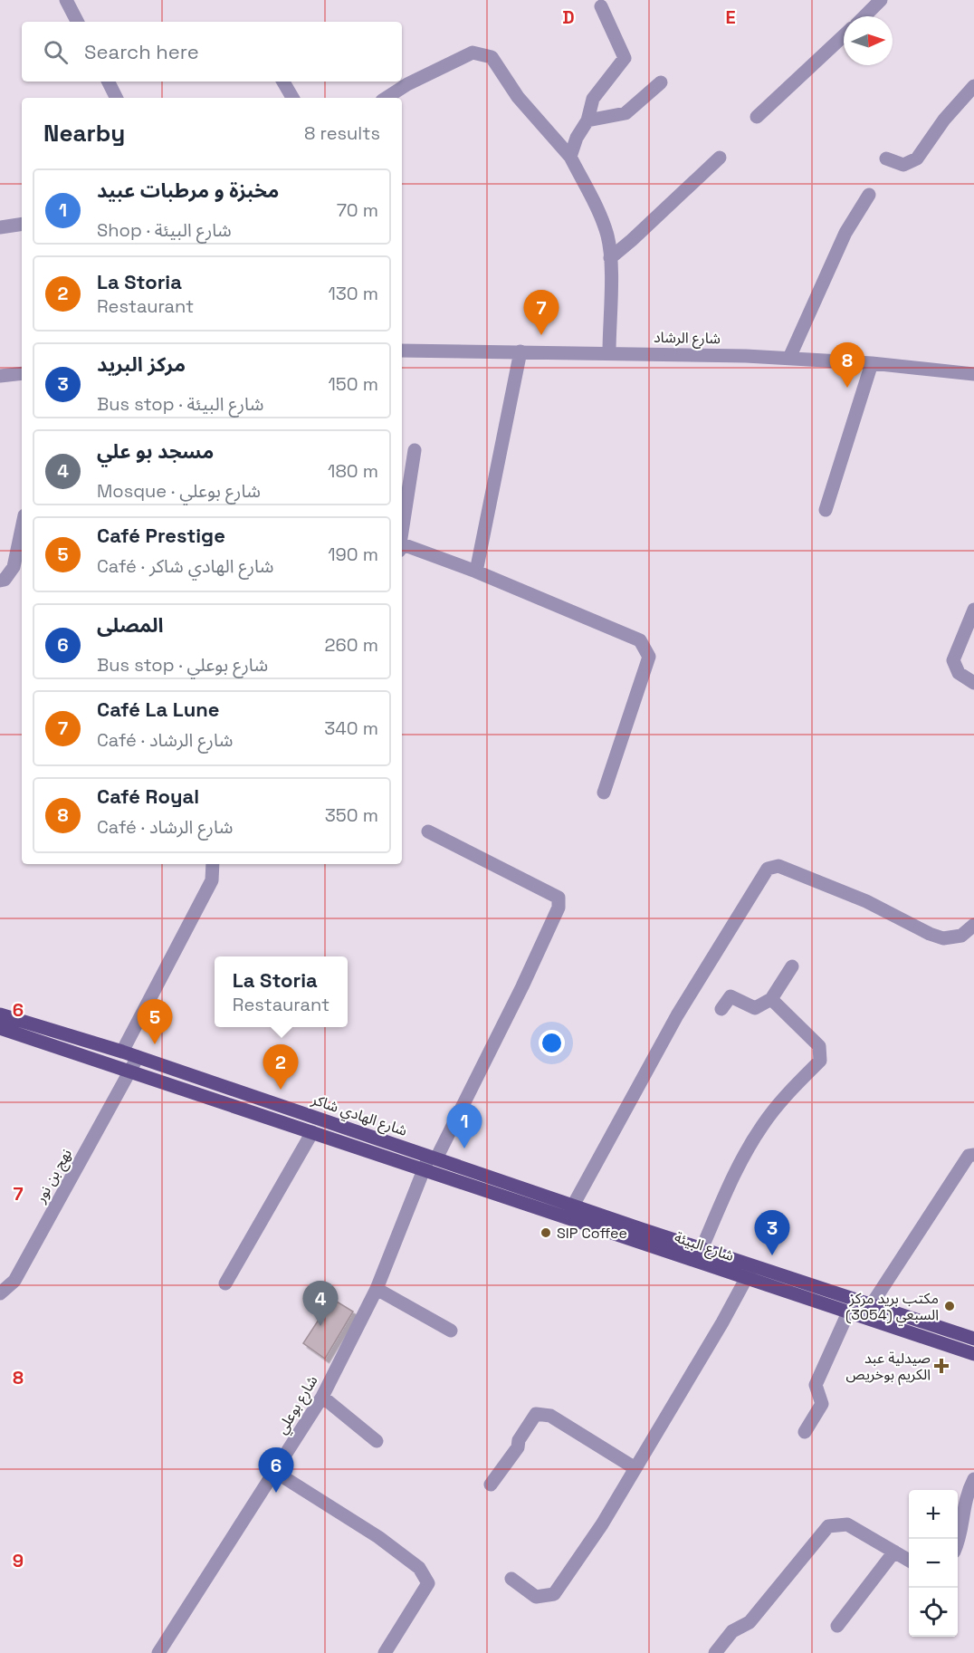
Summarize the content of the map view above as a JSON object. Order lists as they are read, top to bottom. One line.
{"streets":{"main road":["شارع الهادي شاكر","شارع البيئة"],"street":["شارع الرشاد","نهج بن نور","شارع بوعلي"]},"crossings":[["شارع الهادي شاكر","نهج بن نور"],["شارع الهادي شاكر","شارع البيئة"],["شارع الهادي شاكر","شارع بوعلي"],["شارع البيئة","شارع بوعلي"]],"places":{"other":["SIP Coffee","مكتب بريد مركز السبعي (3054)"],"health":["صيدلية عبد الكريم بوخريص"]},"north":"right","page":{"search":"Search here","heading":["Nearby","8 results"],"list":[{"mark":"1","name":"مخبزة و مرطبات عبيد","note":"Shop · شارع البيئة","value":"70 m"},{"mark":"2","name":"La Storia","note":"Restaurant","value":"130 m"},{"mark":"3","name":"مركز البريد","note":"Bus stop · شارع البيئة","value":"150 m"},{"mark":"4","name":"مسجد بو علي","note":"Mosque · شارع بوعلي","value":"180 m"},{"mark":"5","name":"Café Prestige","note":"Café · شارع الهادي شاكر","value":"190 m"},{"mark":"6","name":"المصلى","note":"Bus stop · شارع بوعلي","value":"260 m"},{"mark":"7","name":"Café La Lune","note":"Café · شارع الرشاد","value":"340 m"},{"mark":"8","name":"Café Royal","note":"Café · شارع الرشاد","value":"350 m"}],"pins":["7","8","5","2","1","3","4","6"],"popup":["La Storia","Restaurant"],"map_buttons":["+","−"]},"grid":{"columns":["D","E"],"rows":["6","7","8","9"]}}
